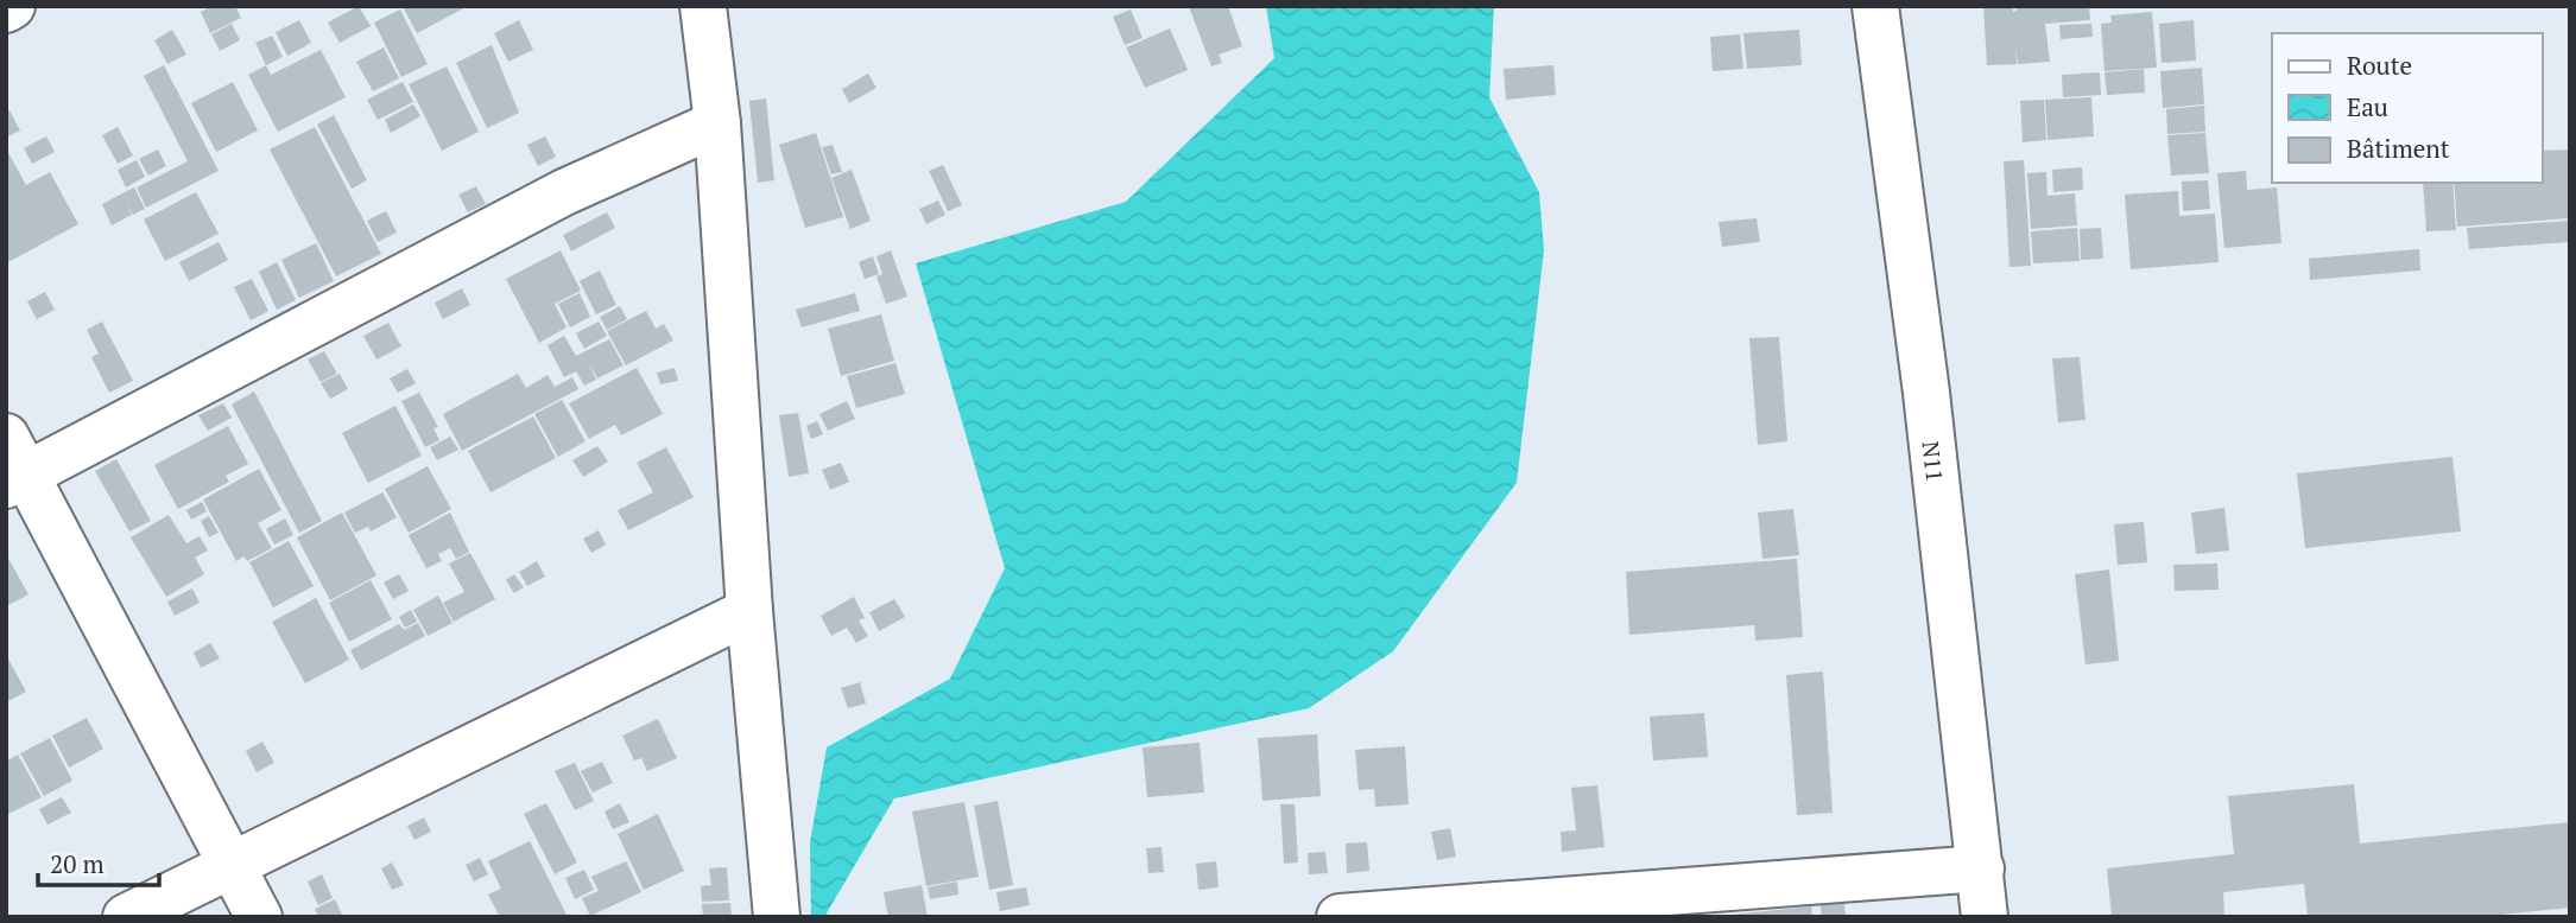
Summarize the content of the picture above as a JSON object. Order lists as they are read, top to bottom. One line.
{"streets":{"street":["N11"]},"legend":["Route","Eau","Bâtiment"],"scale_bar":"20 m"}
